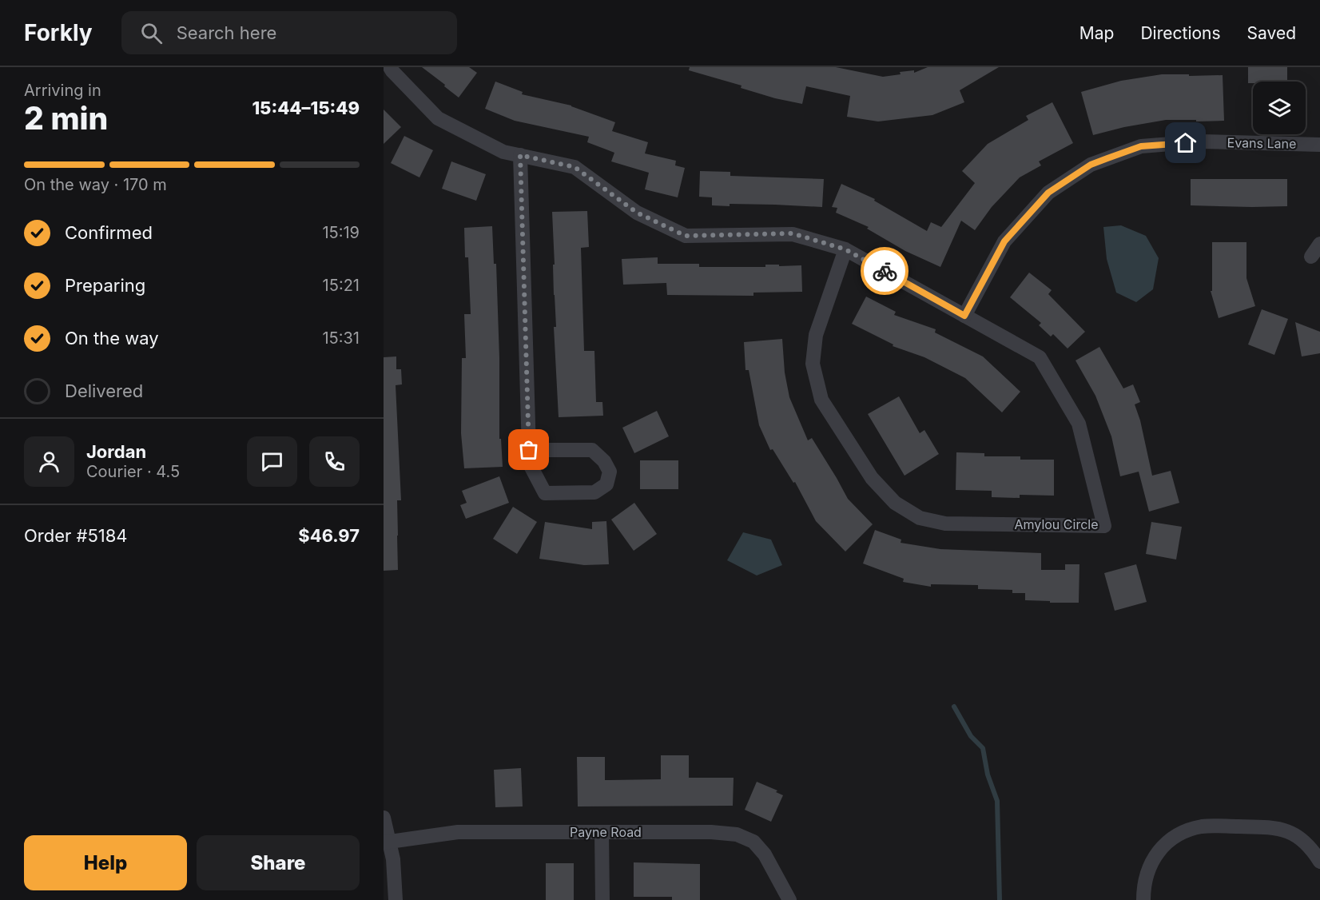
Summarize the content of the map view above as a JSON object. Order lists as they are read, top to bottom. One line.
{"streets":{"street":["Evans Lane","Amylou Circle","Payne Road"]},"crossings":[["Evans Lane","Amylou Circle"]],"page":{"header":"Forkly","search":"Search here","nav":["Map","Directions","Saved"],"heading":["2 min","Arriving in","15:44–15:49"],"panel":["Jordan","Courier · 4.5","Order #5184","$46.97"],"bar":"On the way · 170 m","list":[["Confirmed","15:19"],["Preparing","15:21"],["On the way","15:31"],"Delivered"],"buttons":["Help","Share"]}}
